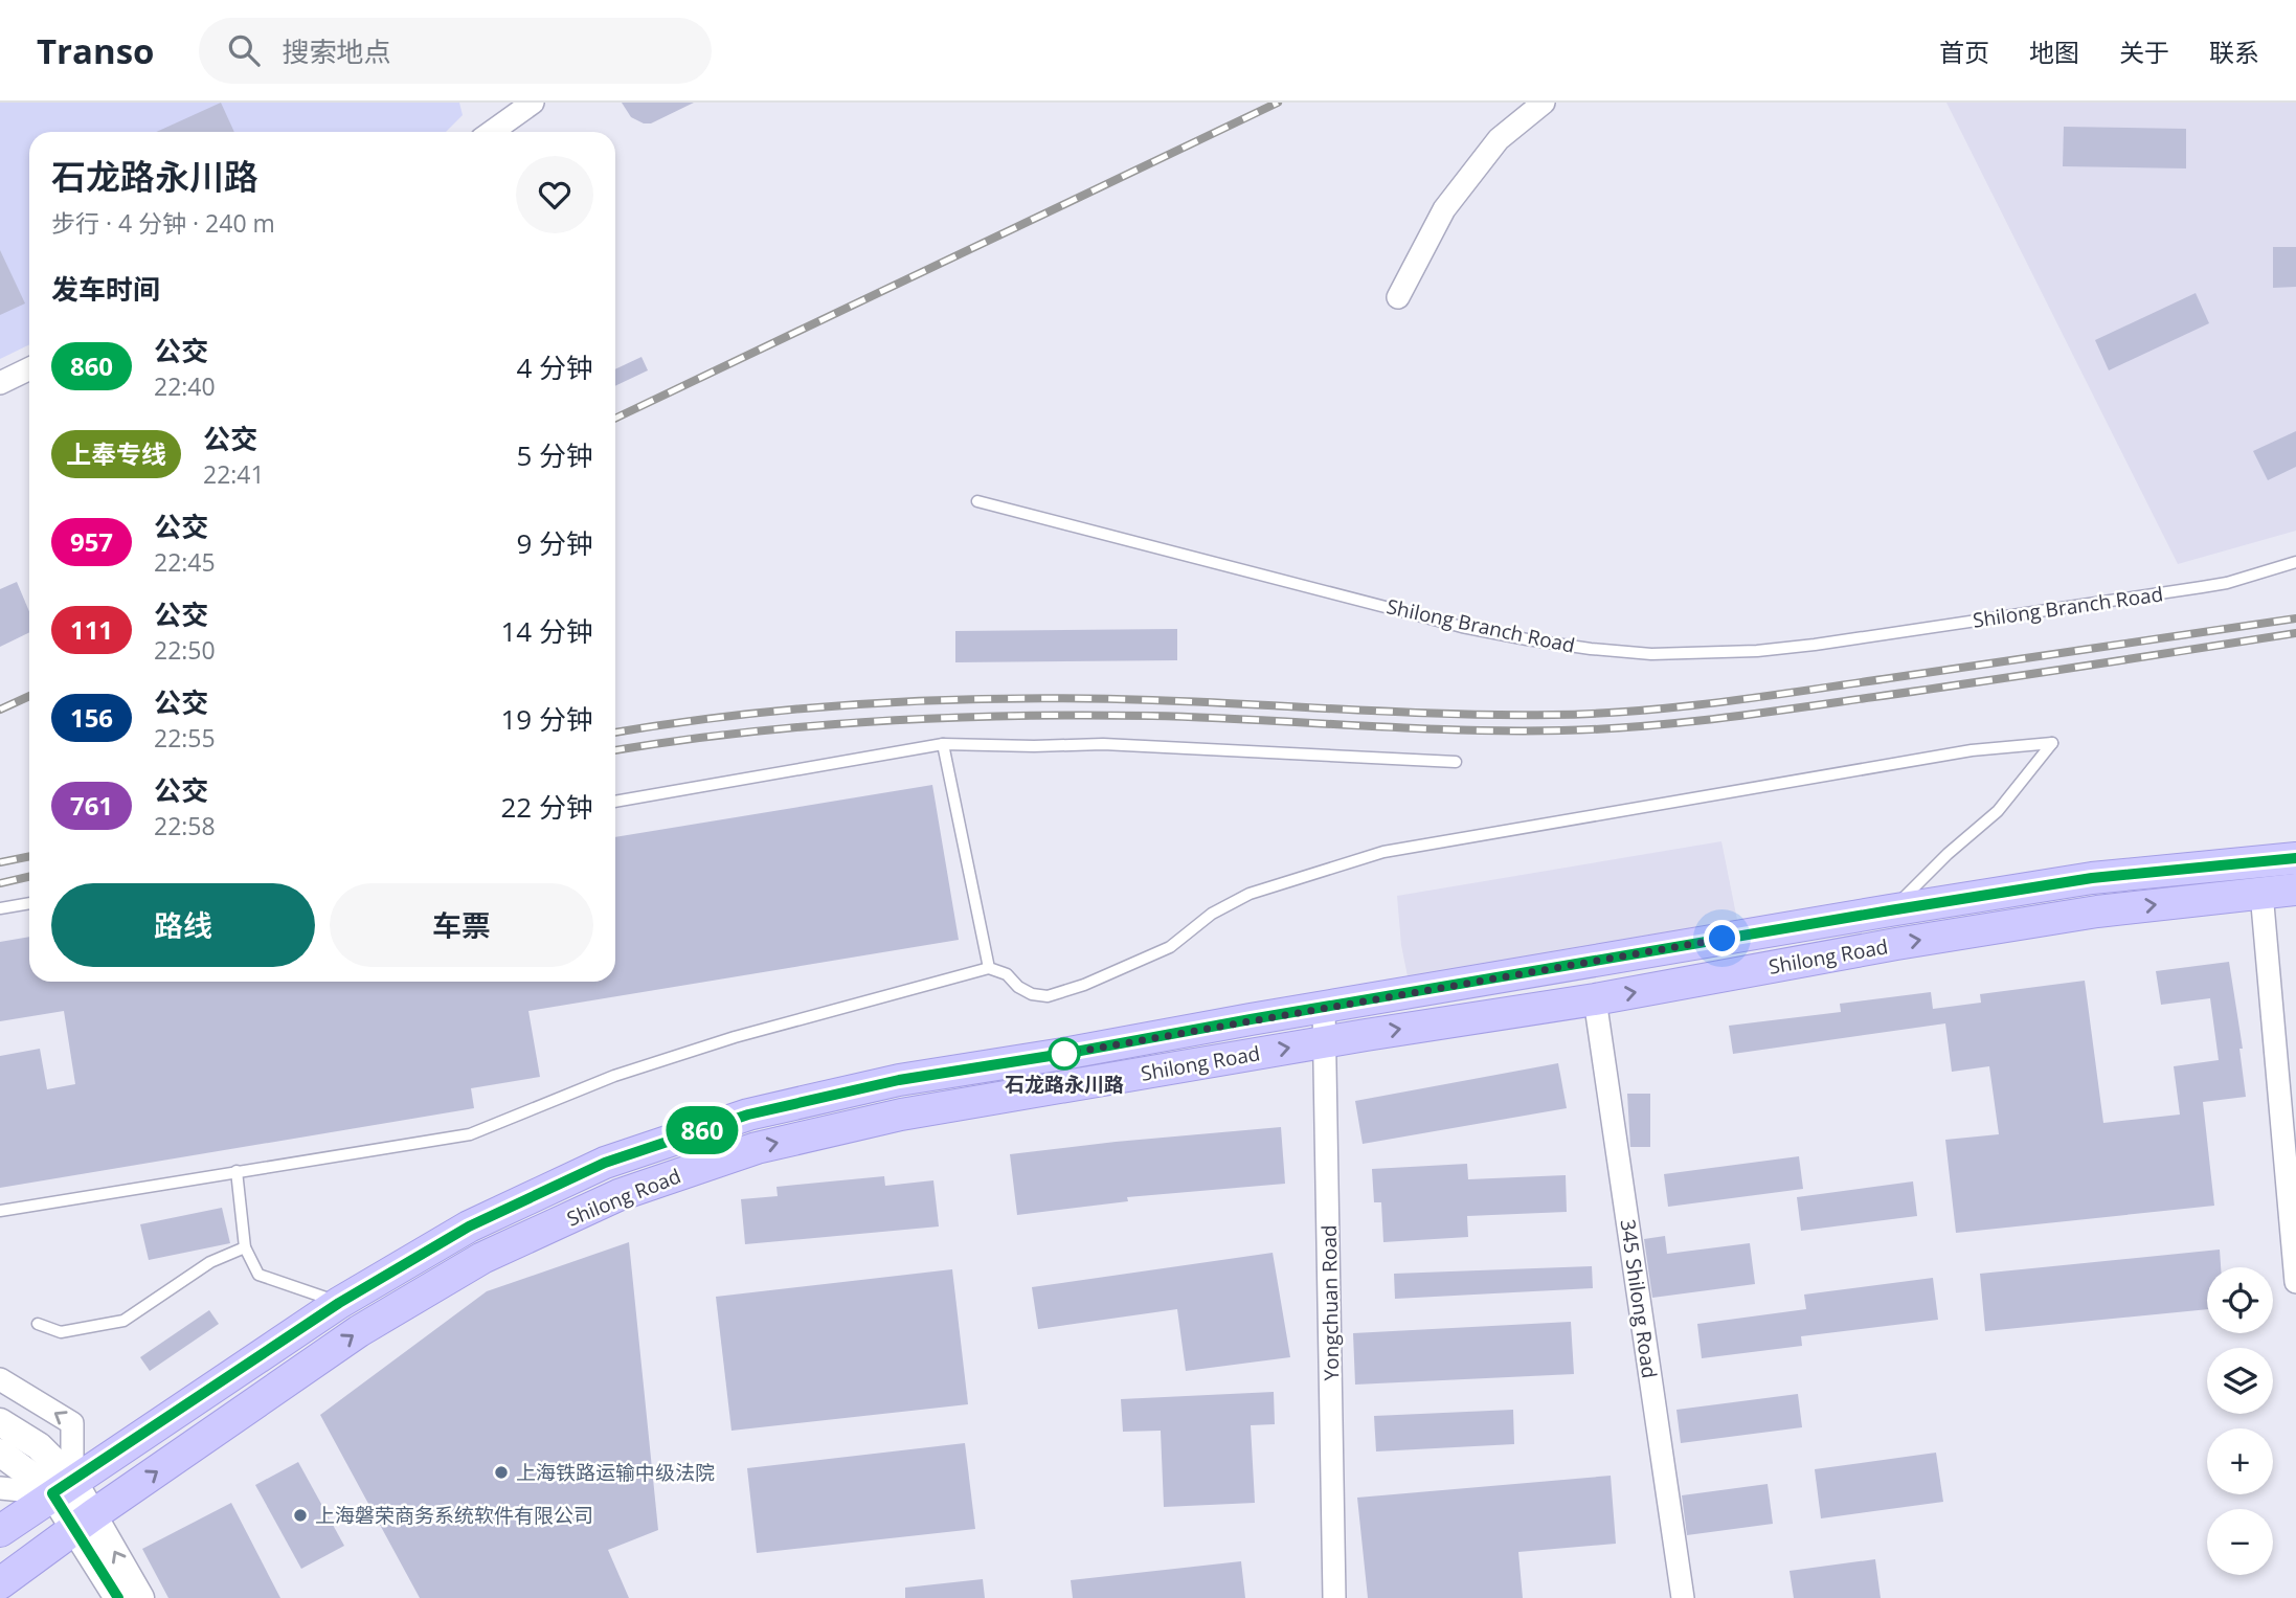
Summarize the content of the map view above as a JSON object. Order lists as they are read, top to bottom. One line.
{"streets":{"main road":["Shilong Road"],"street":["345 Shilong Road","Yongchuan Road"],"lane":["Shilong Branch Road"]},"crossings":[["Shilong Road","345 Shilong Road"],["Shilong Road","Yongchuan Road"]],"places":["石龙路永川路","上海铁路运输中级法院","上海磐荣商务系统软件有限公司"],"lines":["bus line 860"],"page":{"header":"Transo","search":"搜索地点","nav":["首页","地图","关于","联系"],"on_map":"860","heading":[["石龙路永川路","步行 · 4 分钟 · 240 m"],"发车时间"],"list":[{"mark":"860","name":"公交","note":"22:40","value":"4 分钟"},{"mark":"上奉专线","name":"公交","note":"22:41","value":"5 分钟"},{"mark":"957","name":"公交","note":"22:45","value":"9 分钟"},{"mark":"111","name":"公交","note":"22:50","value":"14 分钟"},{"mark":"156","name":"公交","note":"22:55","value":"19 分钟"},{"mark":"761","name":"公交","note":"22:58","value":"22 分钟"}],"buttons":["路线","车票"],"map_buttons":["+","−"]}}
